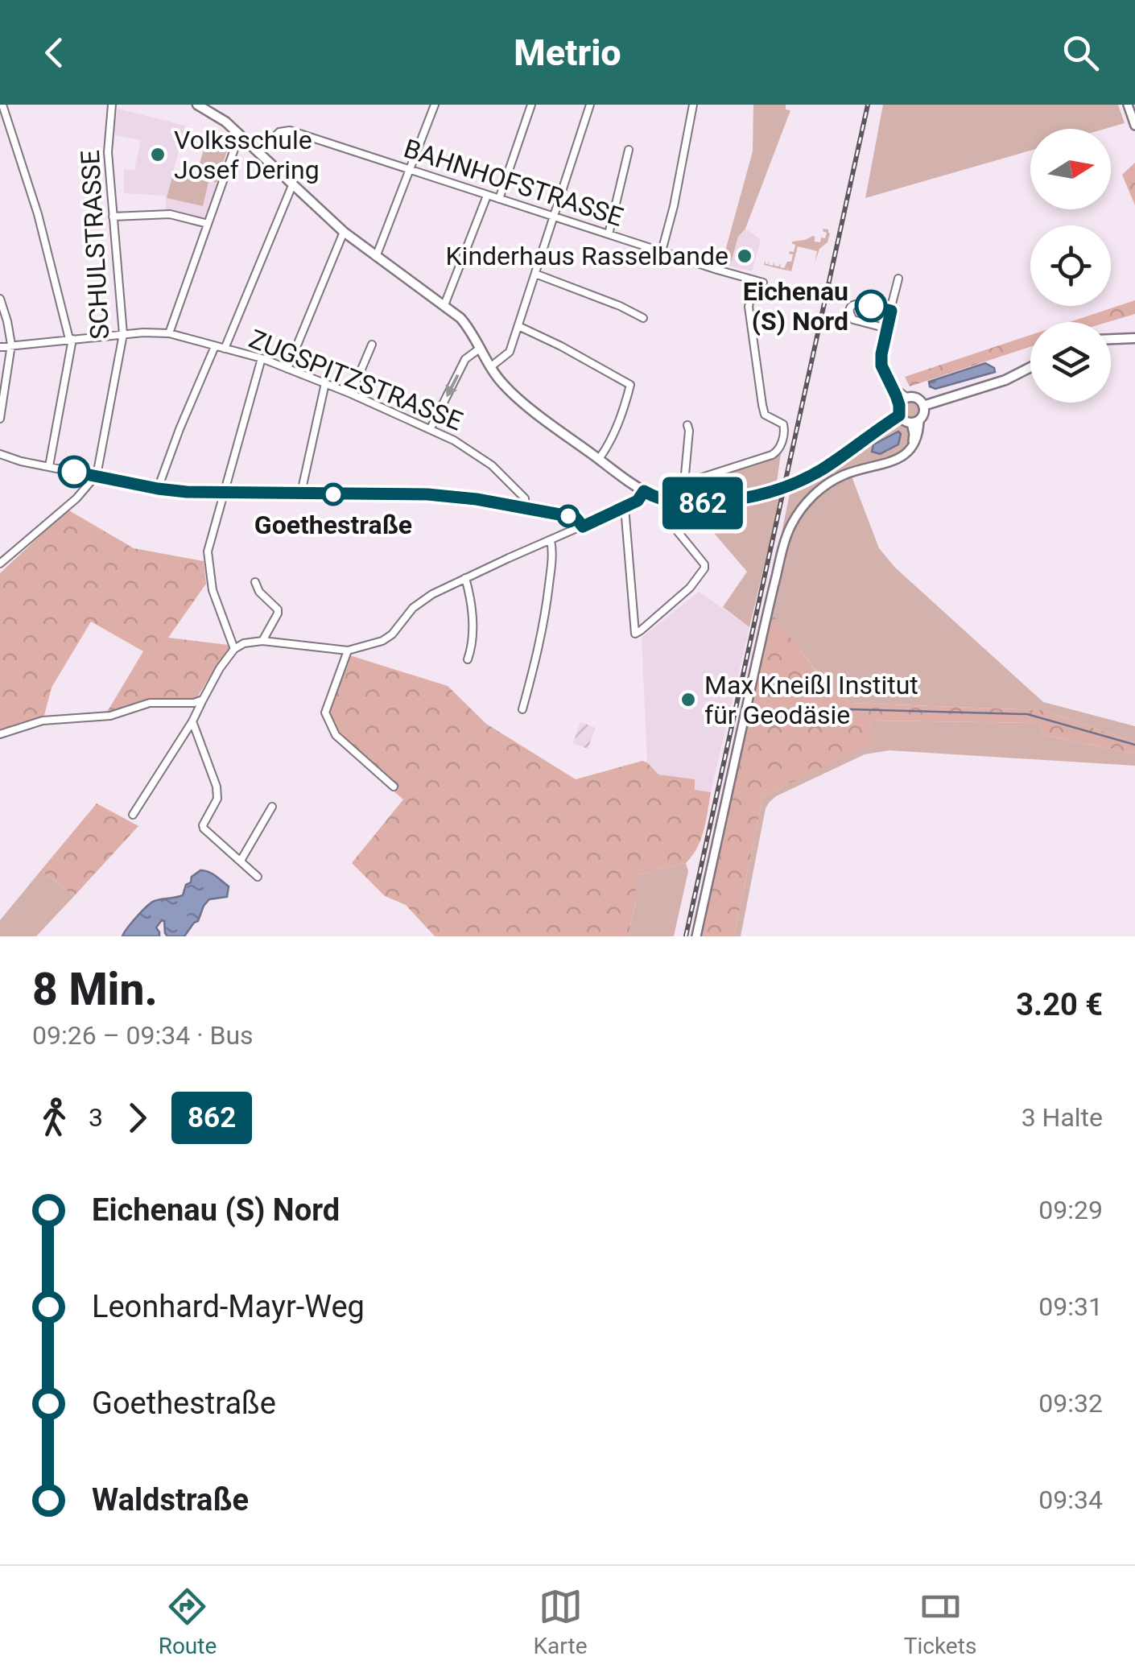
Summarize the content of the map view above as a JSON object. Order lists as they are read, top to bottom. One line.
{"streets":{"street":["BAHNHOFSTRASSE","SCHULSTRASSE","ZUGSPITZSTRASSE"]},"crossings":[["SCHULSTRASSE","ZUGSPITZSTRASSE"]],"places":["Volksschule Josef Dering","Kinderhaus Rasselbande","Eichenau (S) Nord","Goethestraße","Max Kneißl Institut für Geodäsie"],"lines":["bus line 862"],"north":"right","page":{"header":"Metrio","on_map":"862","heading":["8 Min.","09:26 – 09:34 · Bus","3.20 €"],"legs":["3","862","3 Halte"],"list":[{"name":"Eichenau (S) Nord","value":"09:29"},{"name":"Leonhard-Mayr-Weg","value":"09:31"},{"name":"Goethestraße","value":"09:32"},{"name":"Waldstraße","value":"09:34"}],"tabs":["Route","Karte","Tickets"]}}
